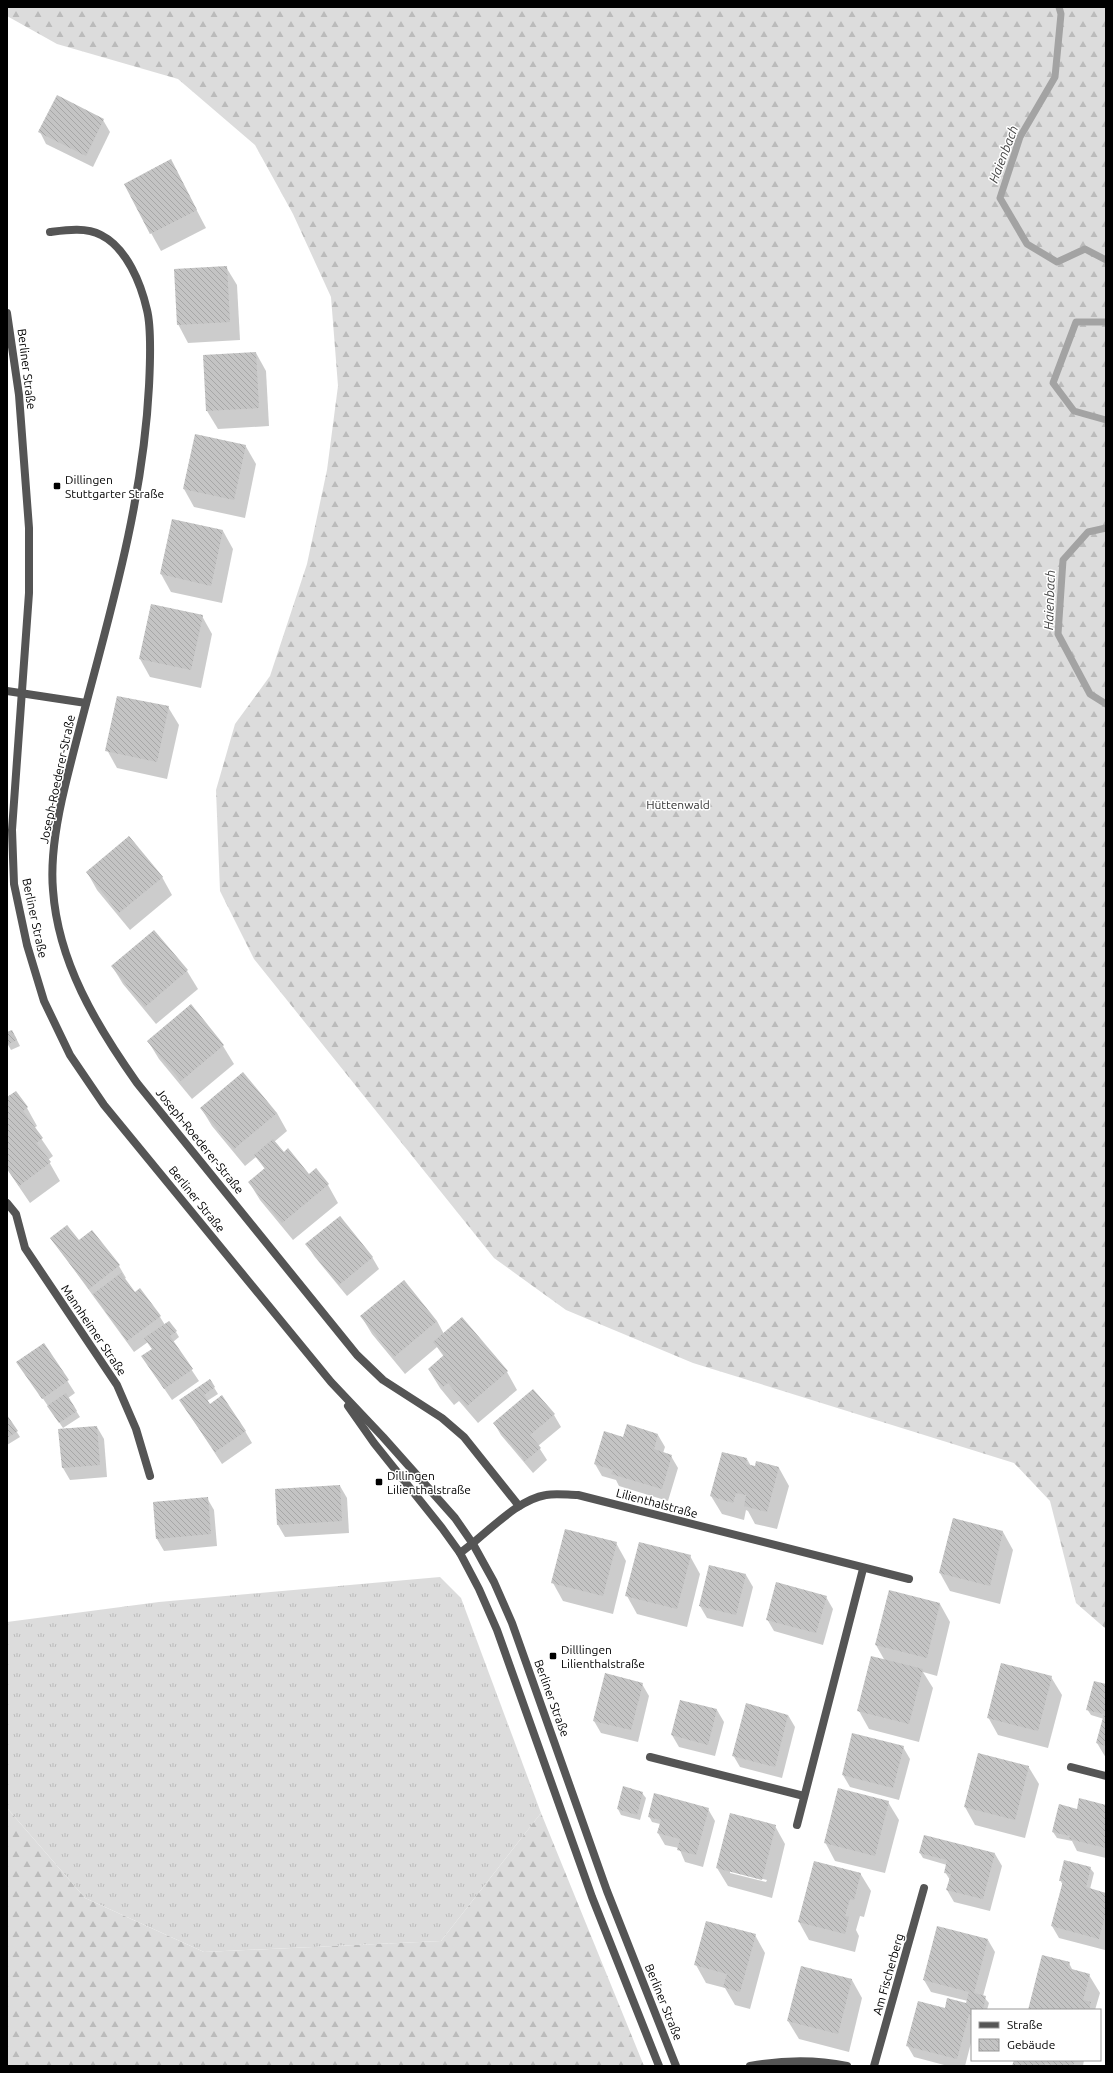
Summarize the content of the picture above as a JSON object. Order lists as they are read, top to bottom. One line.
{"streets":{"street":["Berliner Straße","Joseph-Roederer-Straße","Mannheimer Straße","Lilienthalstraße","Am Fischerberg"]},"crossings":[["Berliner Straße","Joseph-Roederer-Straße"],["Berliner Straße","Lilienthalstraße"],["Joseph-Roederer-Straße","Lilienthalstraße"]],"water":["Haienbach"],"parks":["Hüttenwald"],"places":{"transit":["Dillingen Stuttgarter Straße","Dillingen Lilienthalstraße","Dilllingen Lilienthalstraße"]},"legend":["Straße","Gebäude"]}
